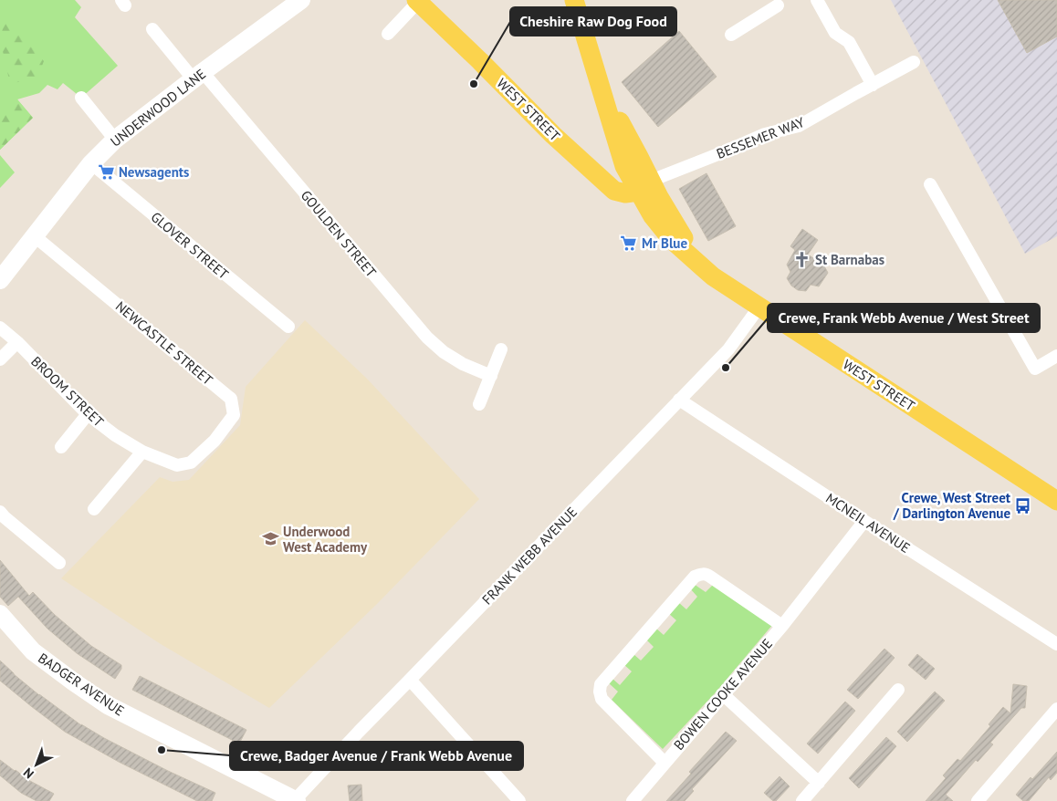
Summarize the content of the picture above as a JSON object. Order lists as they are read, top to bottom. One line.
{"streets":{"main road":["WEST STREET"],"street":["UNDERWOOD LANE","BESSEMER WAY","GOULDEN STREET","GLOVER STREET","NEWCASTLE STREET","BROOM STREET","MCNEIL AVENUE","FRANK WEBB AVENUE","BADGER AVENUE","BOWEN COOKE AVENUE"]},"crossings":[["UNDERWOOD LANE","GOULDEN STREET"],["UNDERWOOD LANE","GLOVER STREET"],["UNDERWOOD LANE","NEWCASTLE STREET"],["WEST STREET","BESSEMER WAY"],["WEST STREET","FRANK WEBB AVENUE"],["NEWCASTLE STREET","BROOM STREET"],["MCNEIL AVENUE","FRANK WEBB AVENUE"],["MCNEIL AVENUE","BOWEN COOKE AVENUE"],["FRANK WEBB AVENUE","BADGER AVENUE"]],"places":{"other":["Cheshire Raw Dog Food","Crewe, Frank Webb Avenue / West Street","Crewe, Badger Avenue / Frank Webb Avenue"],"supermarket":["Newsagents","Mr Blue"],"church":["St Barnabas"],"bus stop":["Crewe, West Street / Darlington Avenue"],"school or university":["Underwood West Academy"]},"north":"bottom left"}
